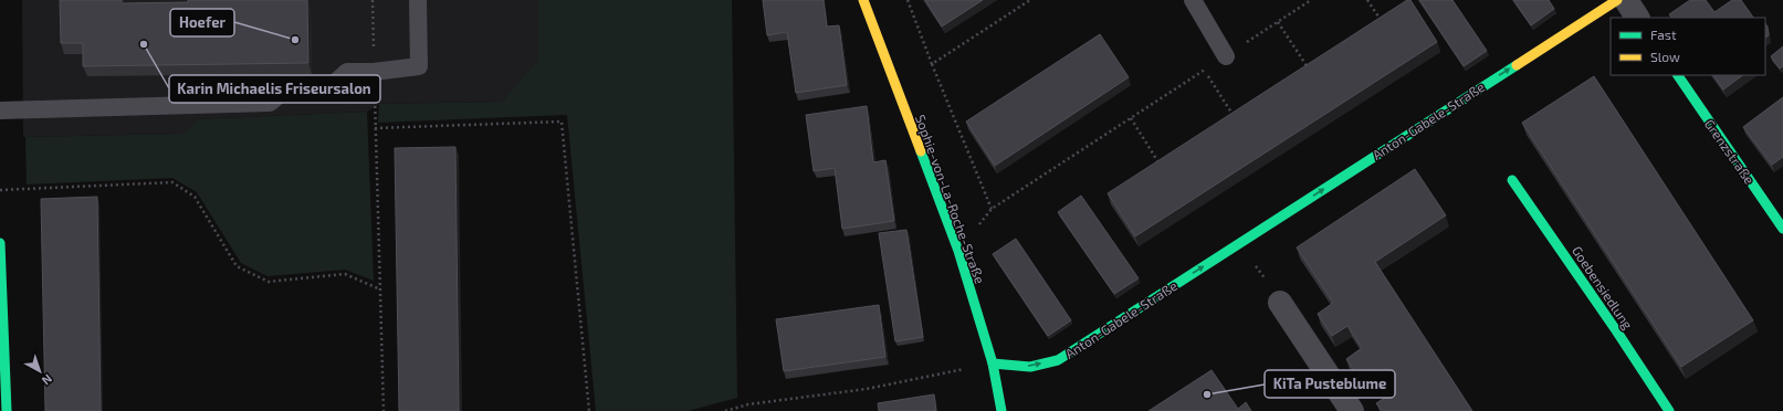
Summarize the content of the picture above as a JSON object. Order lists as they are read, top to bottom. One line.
{"streets":{"street":["Anton-Gabele-Straße","Grenzstraße","Sophie-von-La-Roche-Straße","Goebensiedlung"]},"crossings":[["Anton-Gabele-Straße","Sophie-von-La-Roche-Straße"]],"one_way":["Anton-Gabele-Straße"],"places":["Hoefer","Karin Michaelis Friseursalon","KiTa Pusteblume"],"legend":["Fast","Slow"],"north":"bottom right"}
